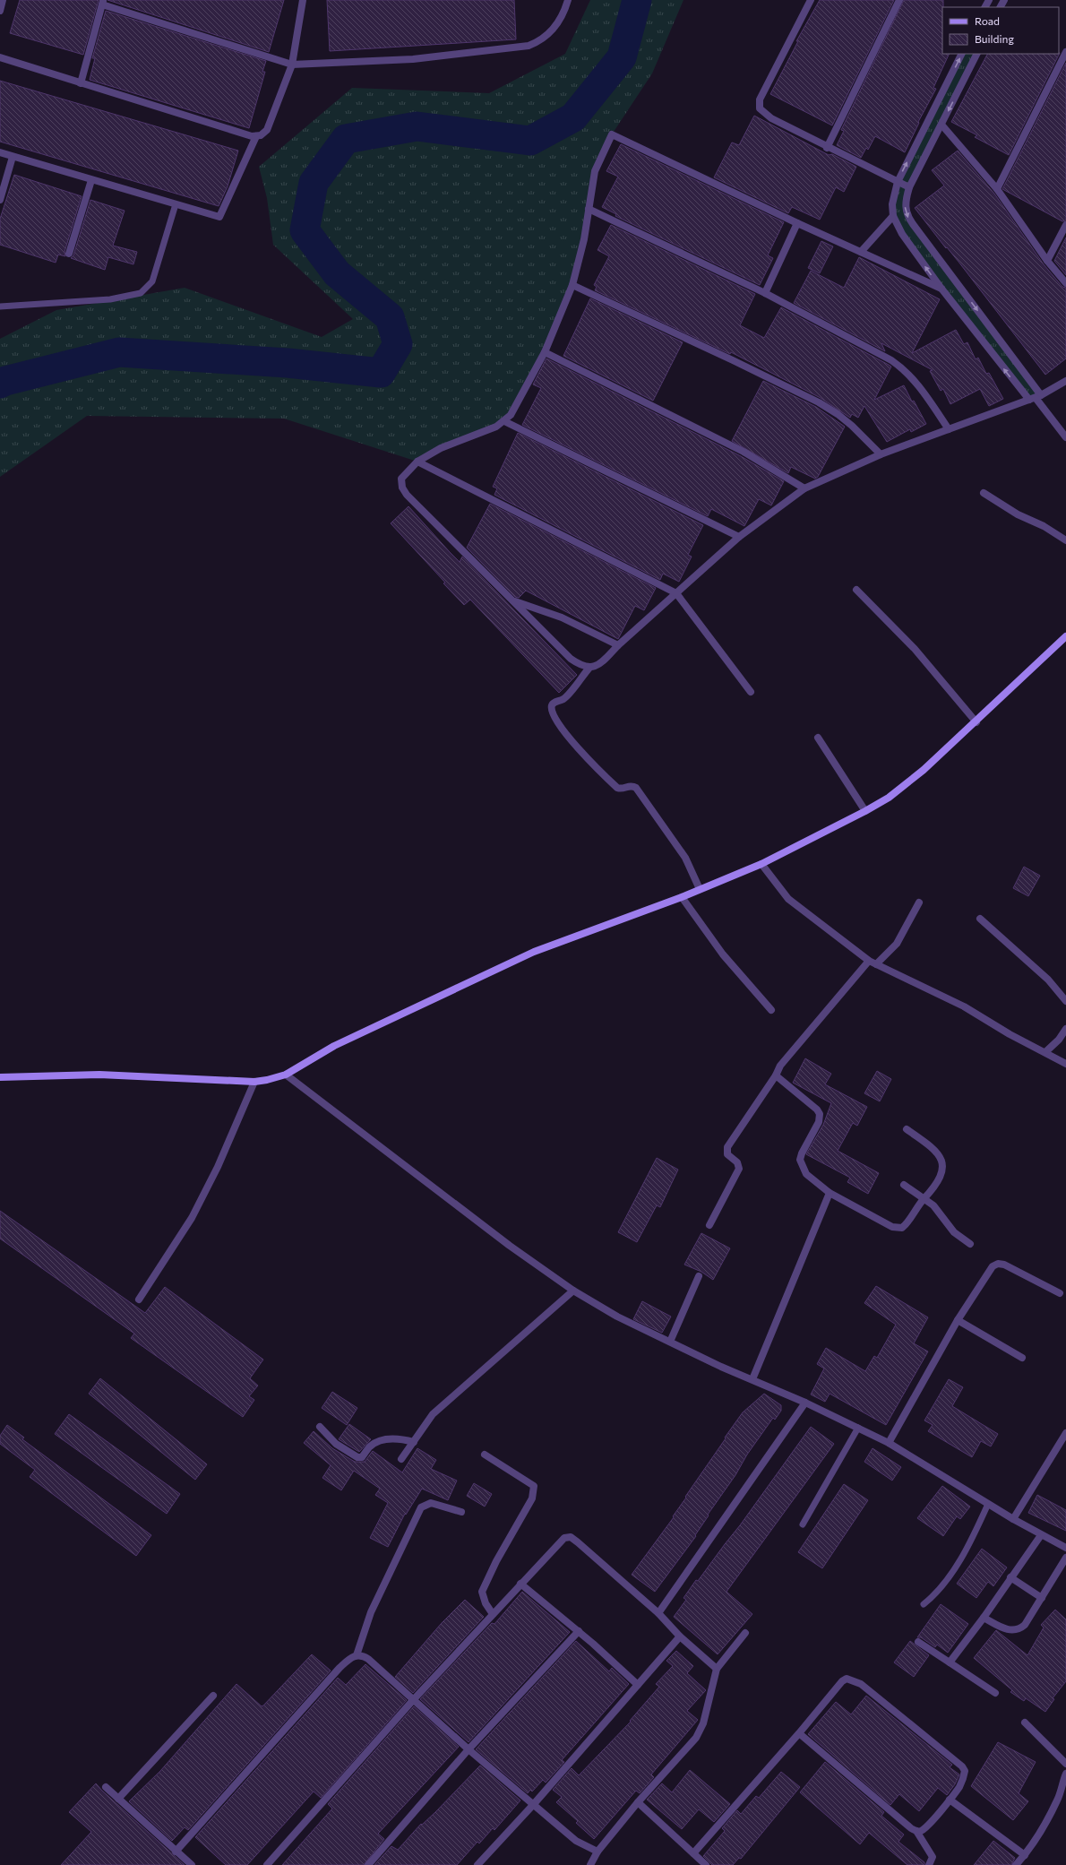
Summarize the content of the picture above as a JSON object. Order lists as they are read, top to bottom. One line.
{"legend":["Road","Building"]}
